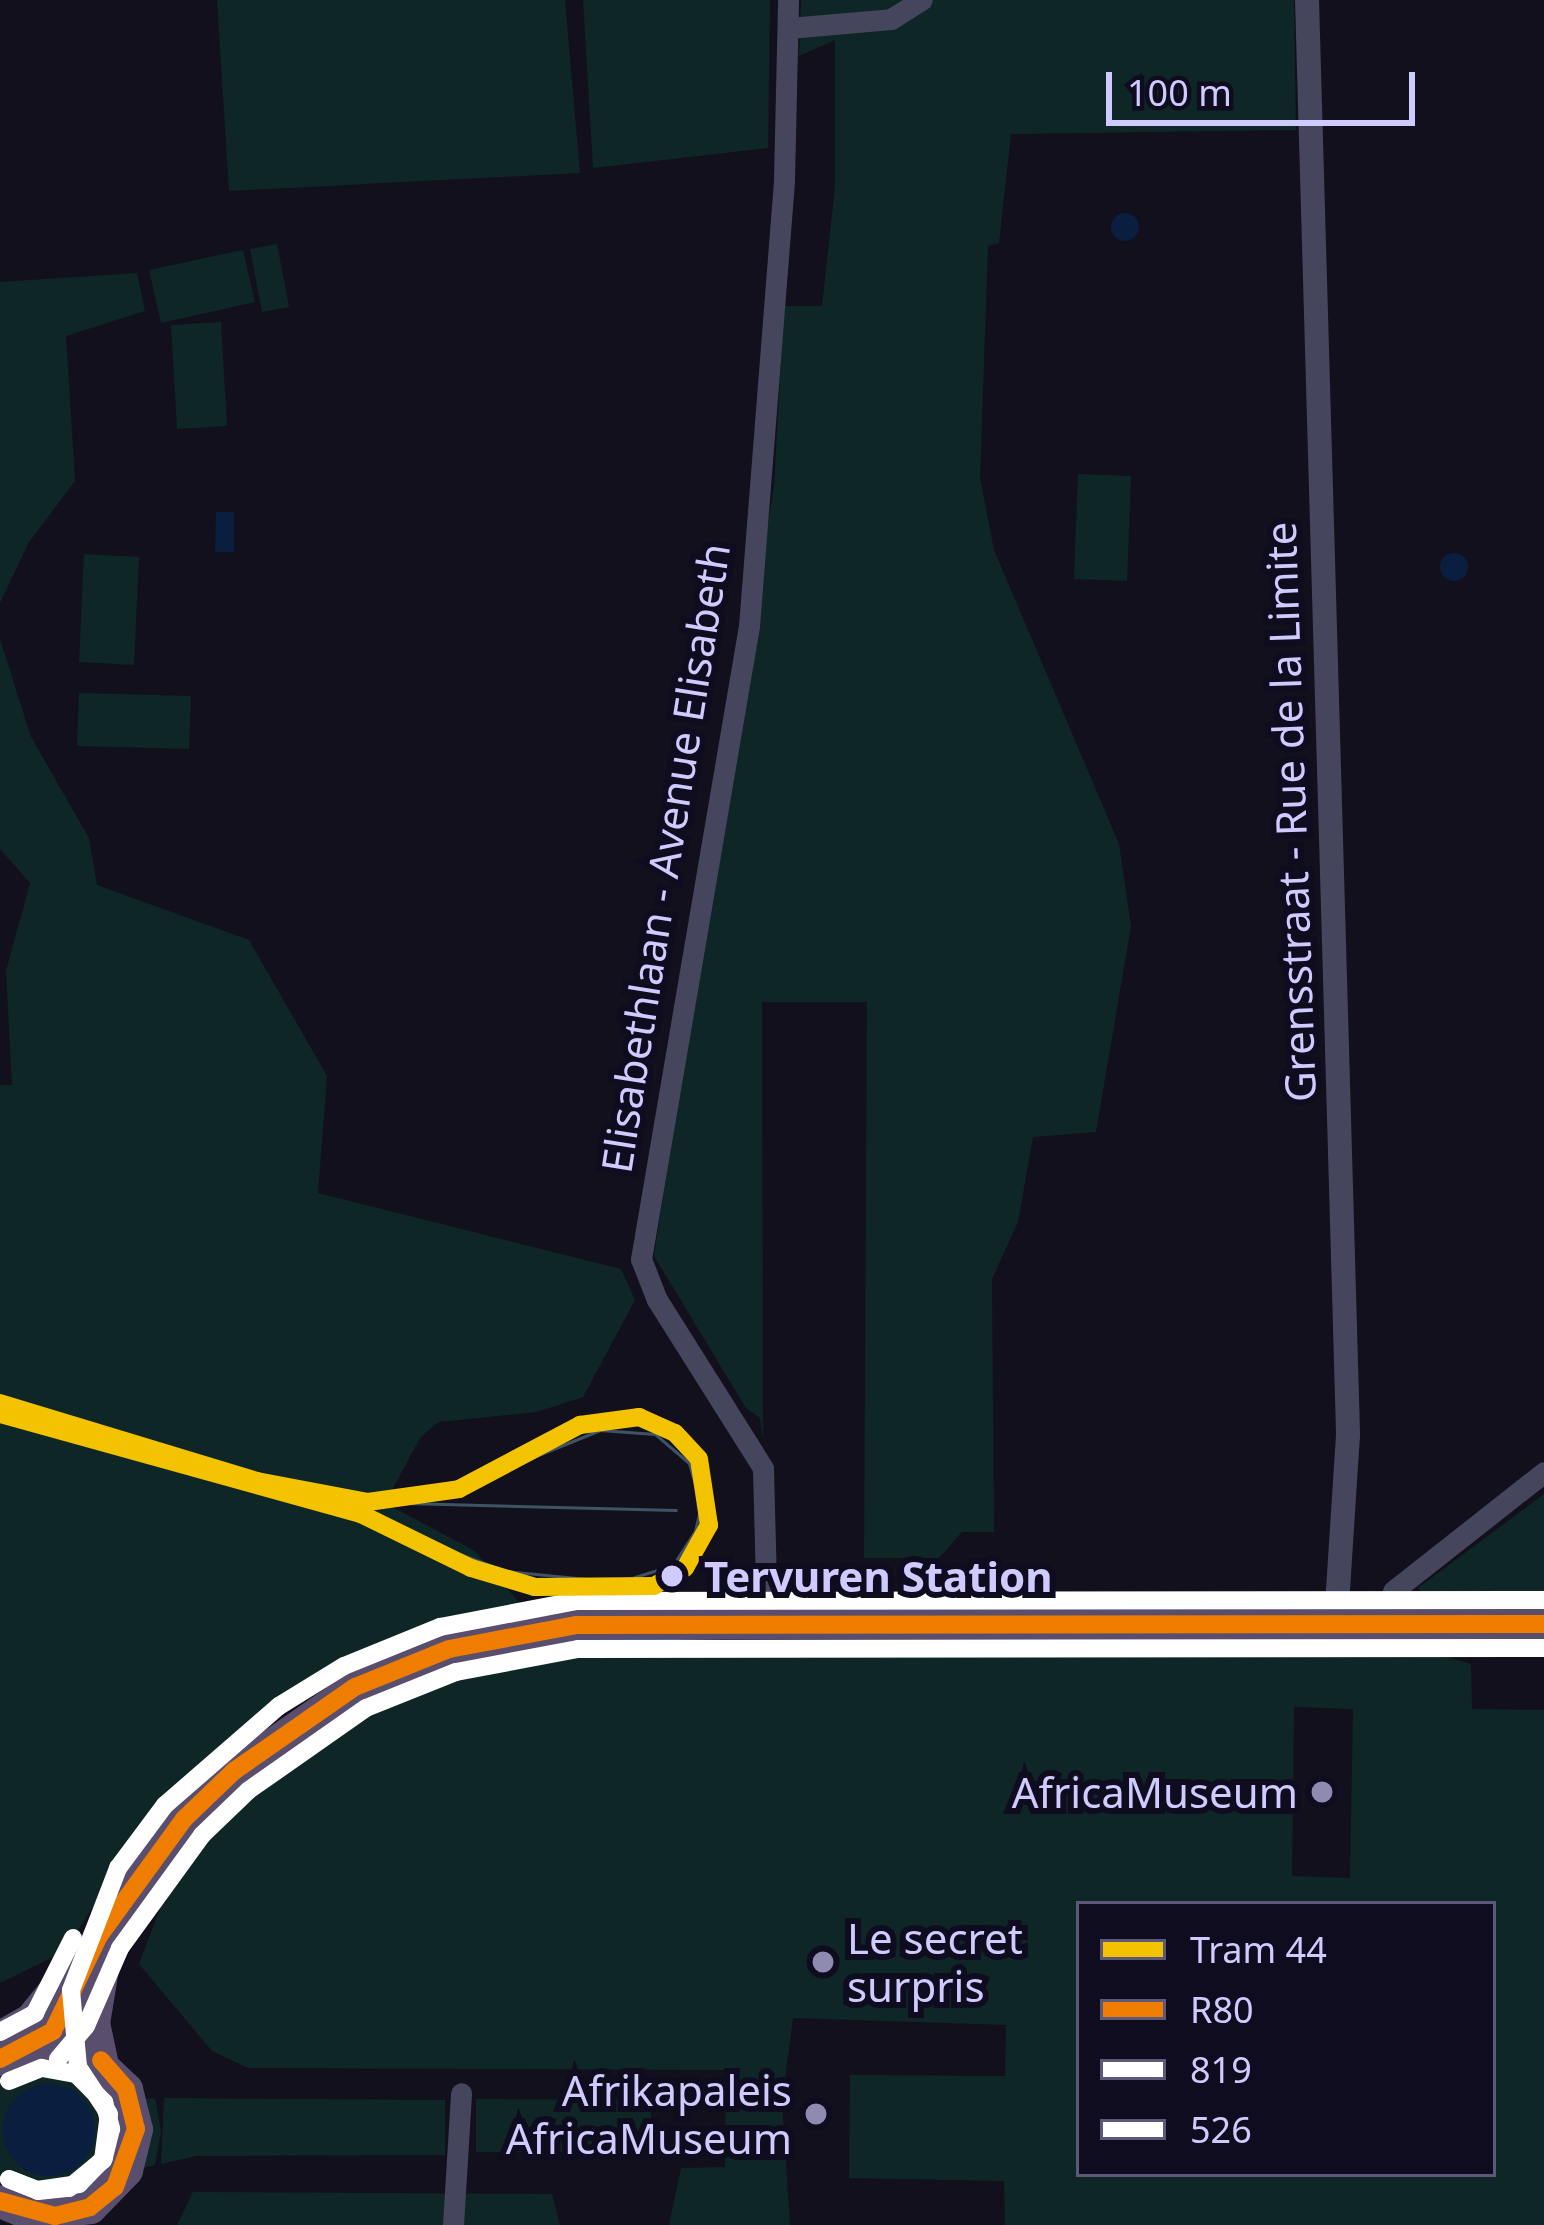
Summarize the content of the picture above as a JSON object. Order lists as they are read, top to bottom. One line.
{"streets":{"street":["Grensstraat - Rue de la Limite","Elisabethlaan - Avenue Elisabeth"]},"places":["Tervuren Station","AfricaMuseum","Le secret surpris","Afrikapaleis AfricaMuseum"],"lines":["tram line 44","transit line 526","transit line R80","transit line 819"],"legend":["Tram 44","R80","819","526"],"scale_bar":"100 m"}
